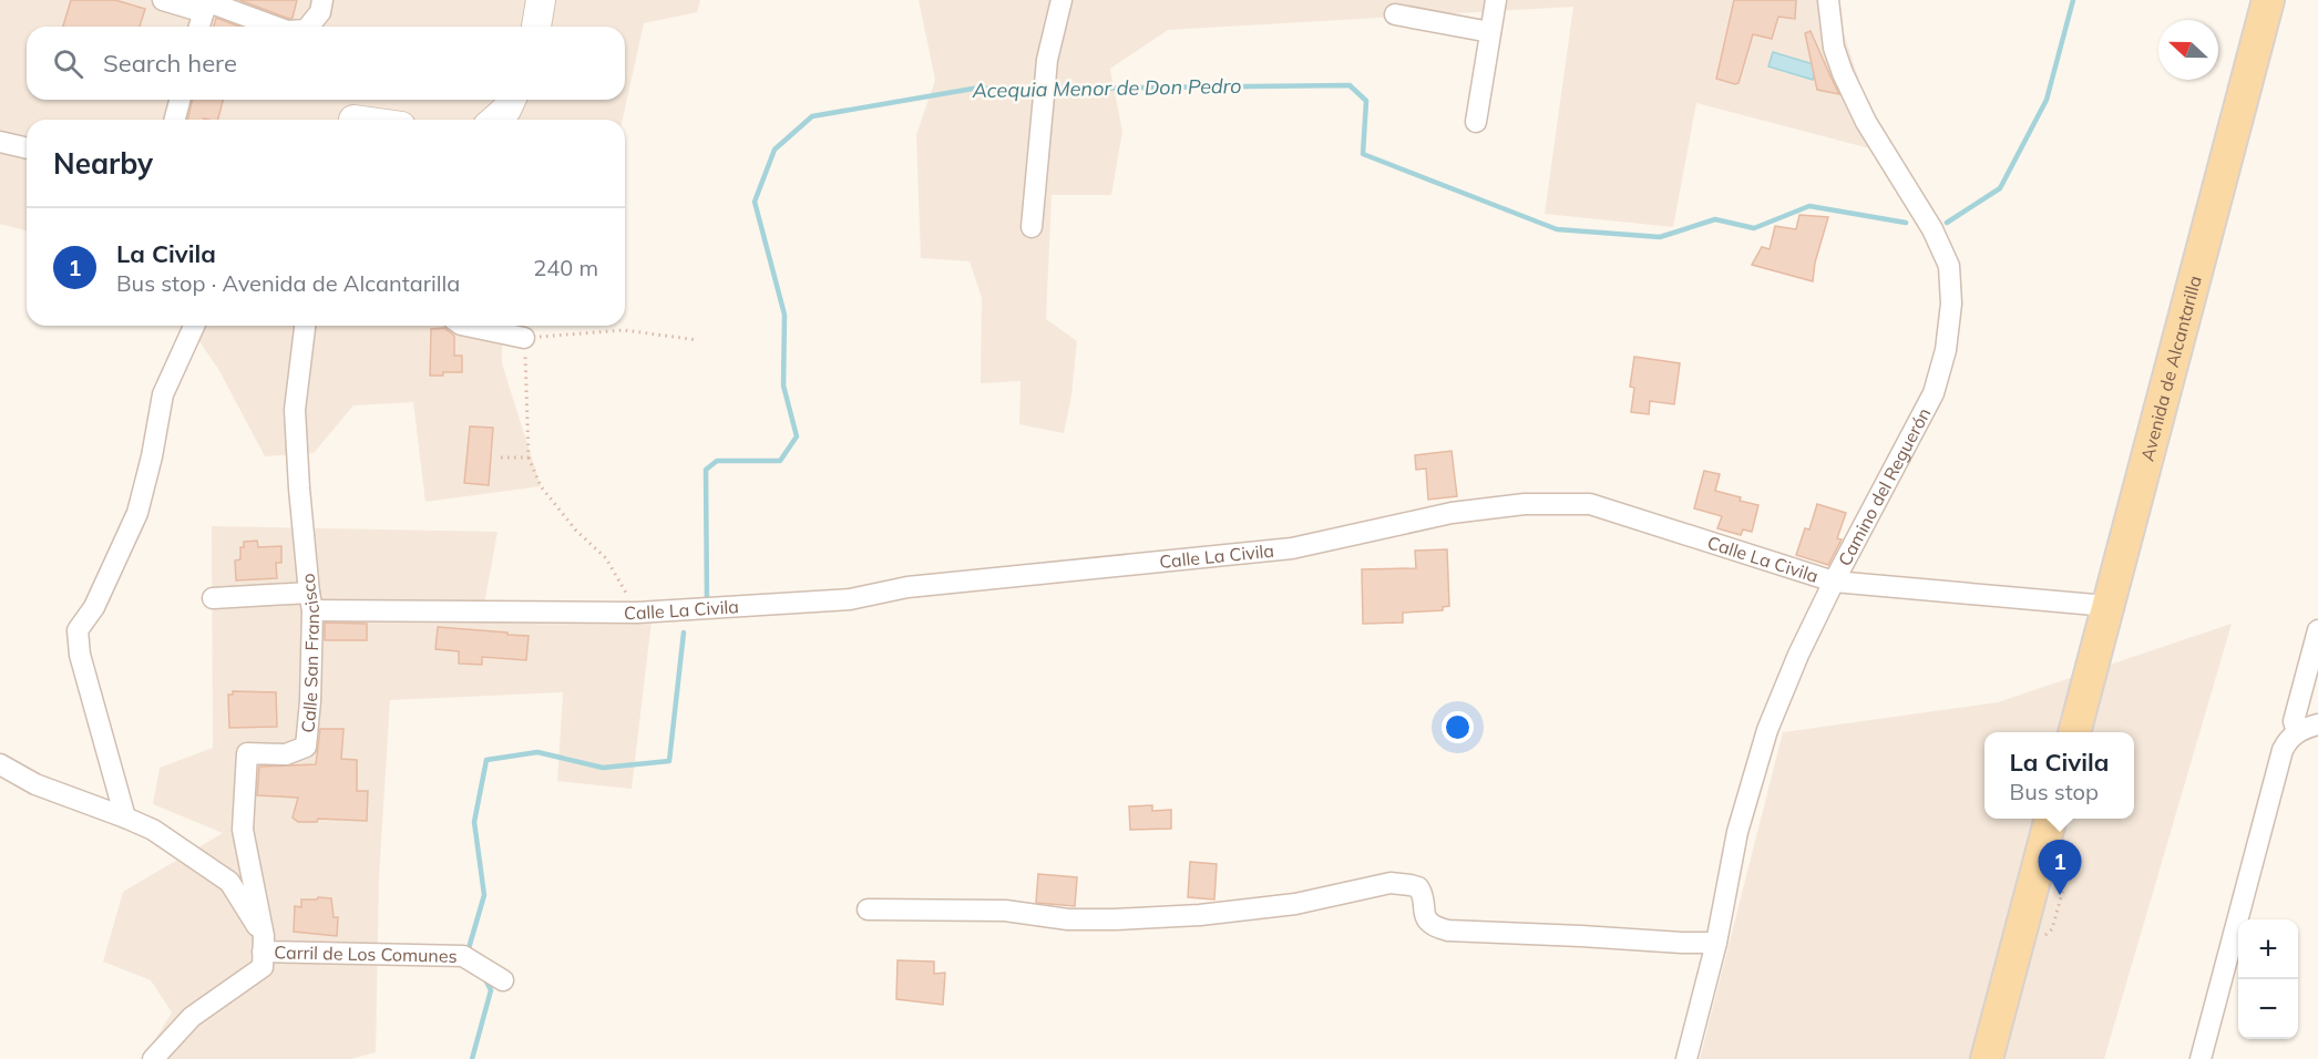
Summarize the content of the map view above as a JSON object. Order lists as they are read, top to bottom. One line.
{"streets":{"main road":["Avenida de Alcantarilla"],"street":["Camino del Reguerón","Calle La Civila","Calle San Francisco","Carril de Los Comunes"]},"crossings":[["Avenida de Alcantarilla","Calle La Civila"],["Camino del Reguerón","Calle La Civila"],["Calle La Civila","Calle San Francisco"],["Calle San Francisco","Carril de Los Comunes"]],"water":["Acequia Menor de Don Pedro"],"north":"left","page":{"search":"Search here","heading":"Nearby","list":[{"mark":"1","name":"La Civila","note":"Bus stop · Avenida de Alcantarilla","value":"240 m"}],"popup":["La Civila","Bus stop"],"pins":"1","map_buttons":["+","−"]}}
